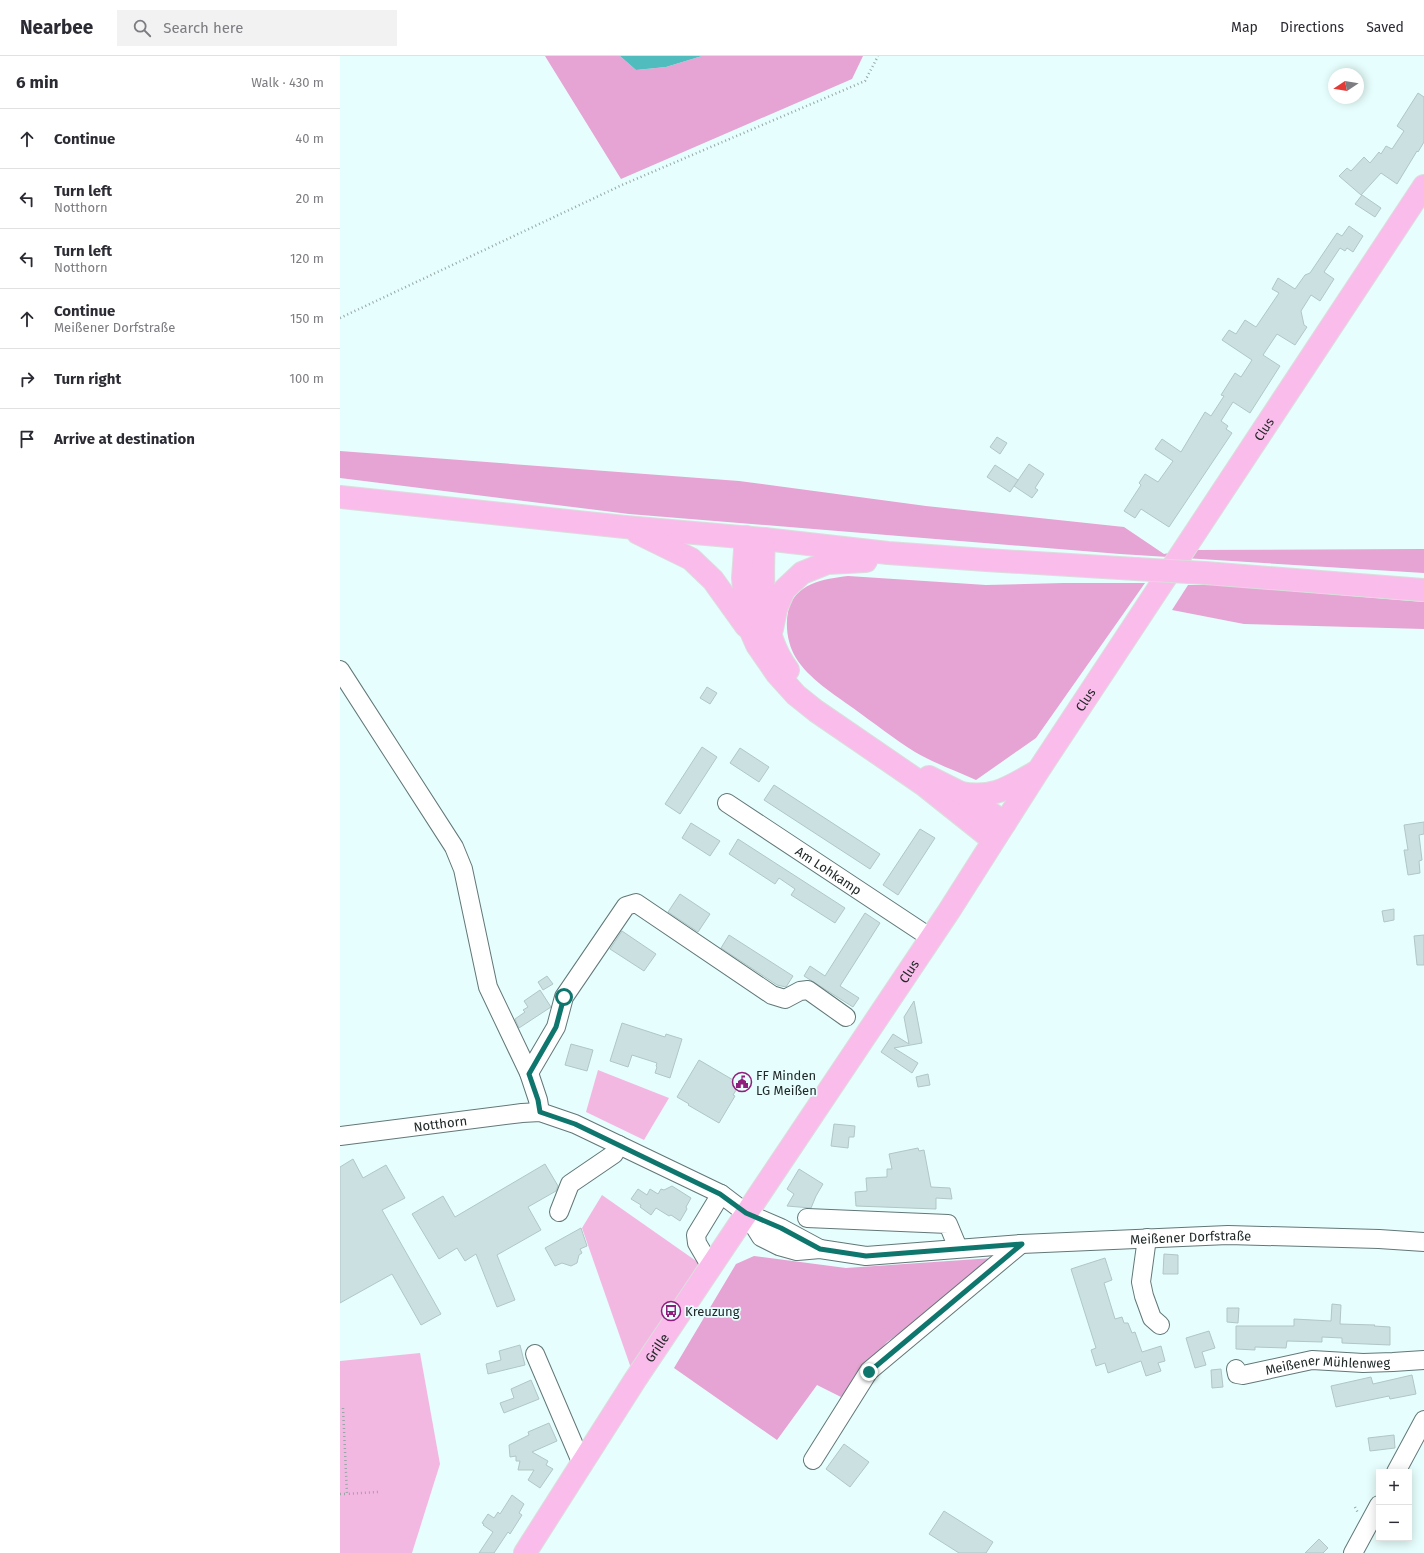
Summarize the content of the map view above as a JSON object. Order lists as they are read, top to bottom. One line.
{"streets":{"main road":["Clus","Grille"],"street":["Am Lohkamp","Notthorn","Meißener Dorfstraße","Meißener Mühlenweg"]},"crossings":[["Clus","Am Lohkamp"],["Clus","Notthorn"],["Clus","Meißener Dorfstraße"],["Clus","Grille"],["Notthorn","Meißener Dorfstraße"],["Notthorn","Grille"],["Meißener Dorfstraße","Grille"]],"places":{"public building":["FF Minden LG Meißen"],"bus stop":["Kreuzung"]},"north":"left","page":{"header":"Nearbee","search":"Search here","nav":["Map","Directions","Saved"],"heading":["6 min","Walk · 430 m"],"list":[["Continue","40 m"],["Turn left","Notthorn","20 m"],["Turn left","Notthorn","120 m"],["Continue","Meißener Dorfstraße","150 m"],["Turn right","100 m"],"Arrive at destination"],"map_buttons":["+","−"]}}
